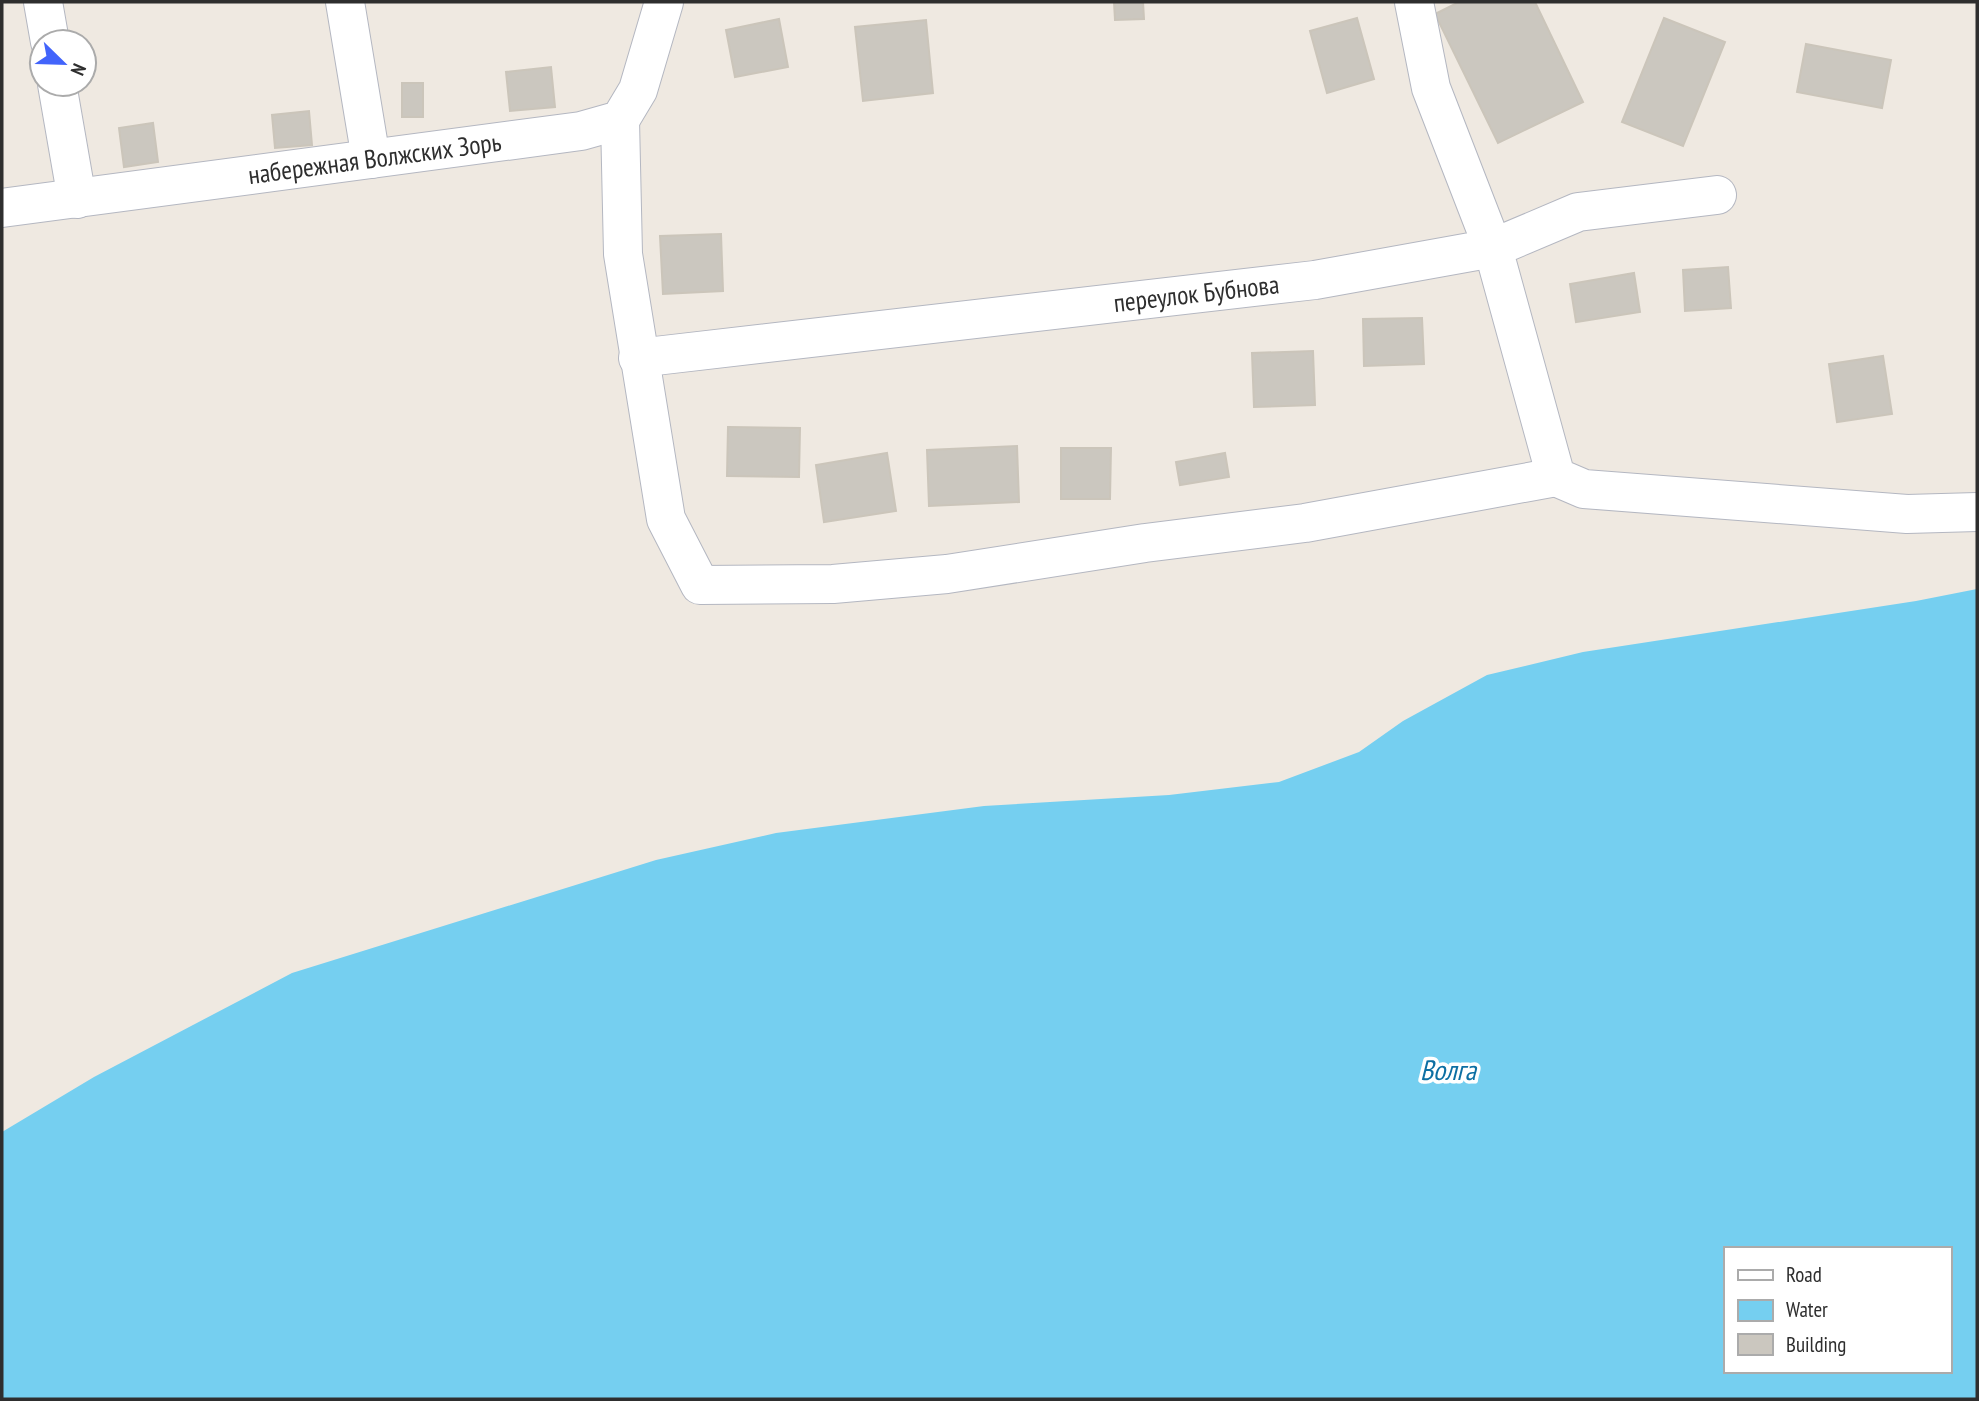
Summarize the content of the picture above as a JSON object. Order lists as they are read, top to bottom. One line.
{"streets":{"street":["набережная Волжских Зорь","переулок Бубнова"]},"water":["Волга"],"legend":["Road","Water","Building"],"north":"bottom right"}
